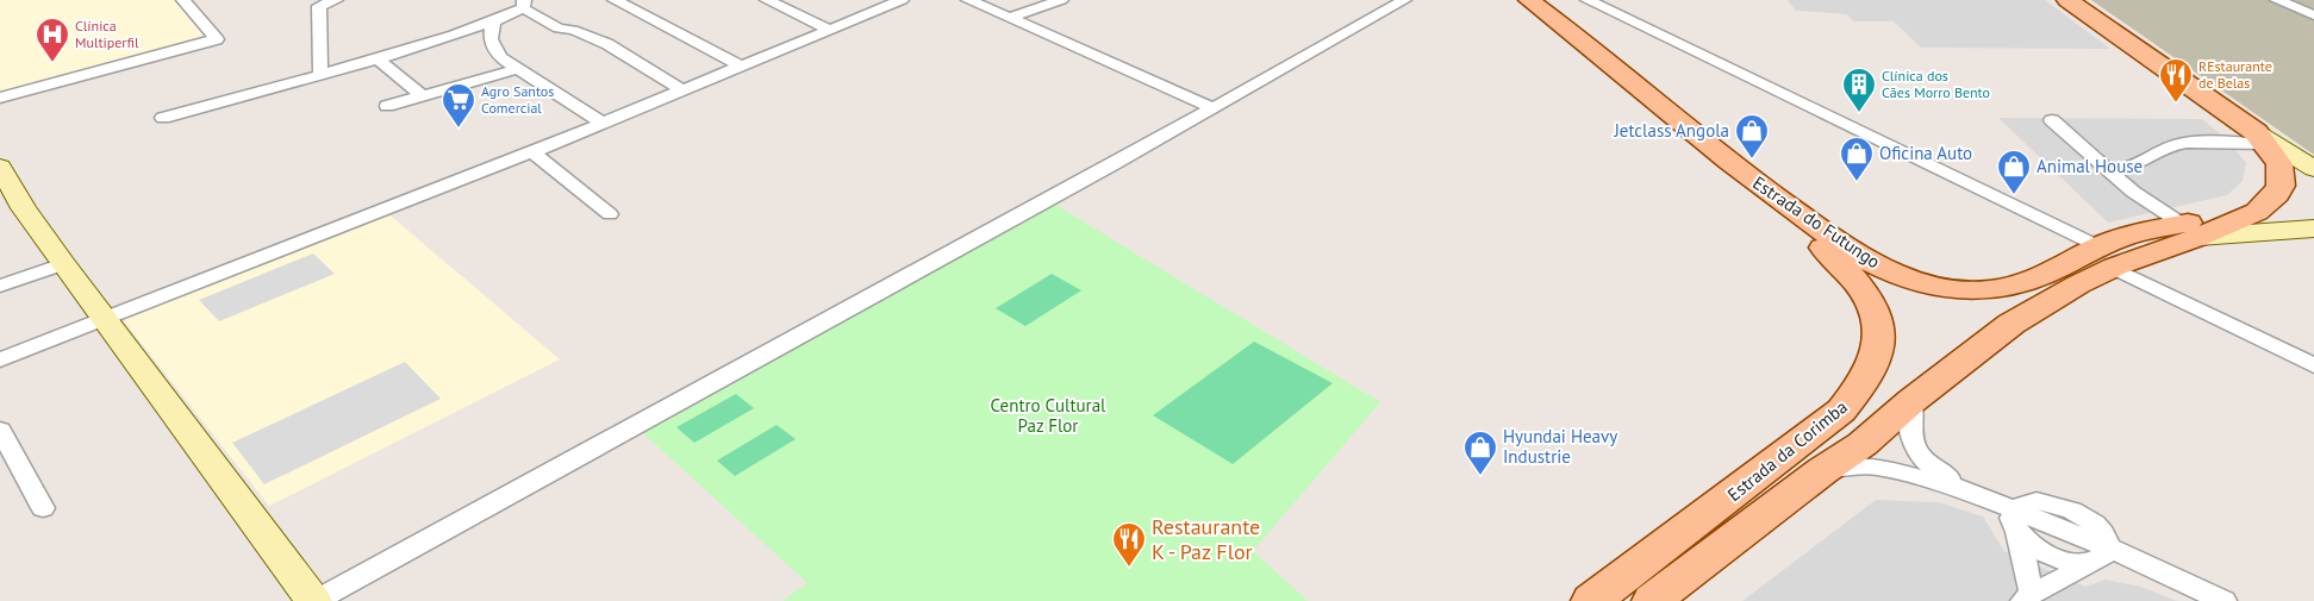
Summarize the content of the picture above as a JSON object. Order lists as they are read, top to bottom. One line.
{"streets":{"main road":["Estrada do Futungo","Estrada da Corimba"]},"crossings":[["Estrada do Futungo","Estrada da Corimba"]],"parks":["Centro Cultural Paz Flor"],"places":{"hospital":["Clínica Multiperfil"],"restaurant":["REstaurante de Belas","Restaurante K - Paz Flor"],"building":["Clínica dos Cães Morro Bento"],"supermarket":["Agro Santos Comercial"],"shop":["Jetclass Angola","Oficina Auto","Animal House","Hyundai Heavy Industrie"]}}
